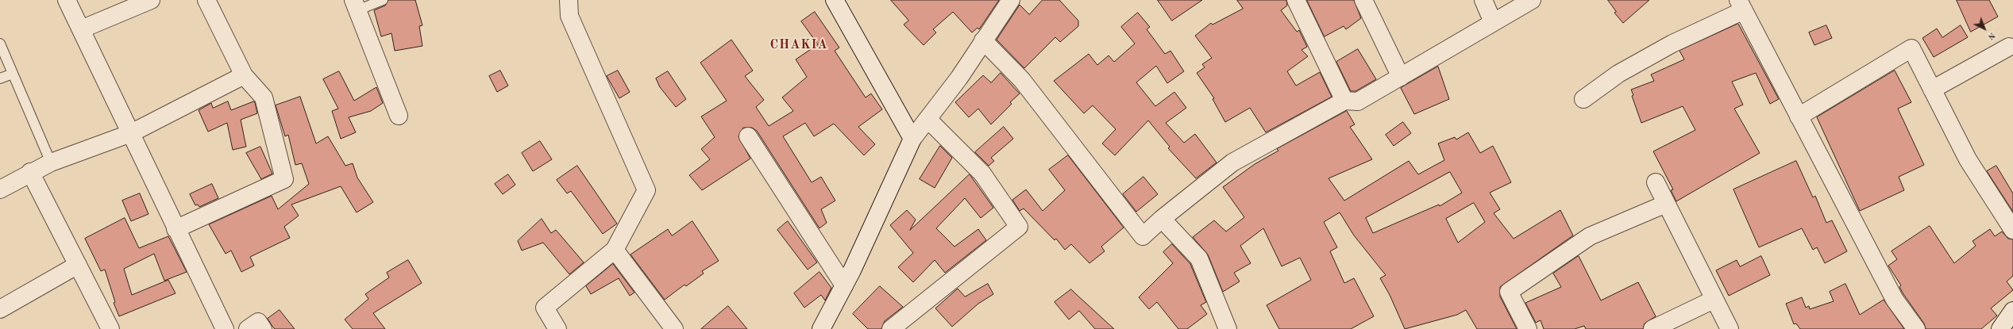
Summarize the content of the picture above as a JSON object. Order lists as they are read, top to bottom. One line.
{"districts":["CHAKIA"],"north":"bottom right"}
